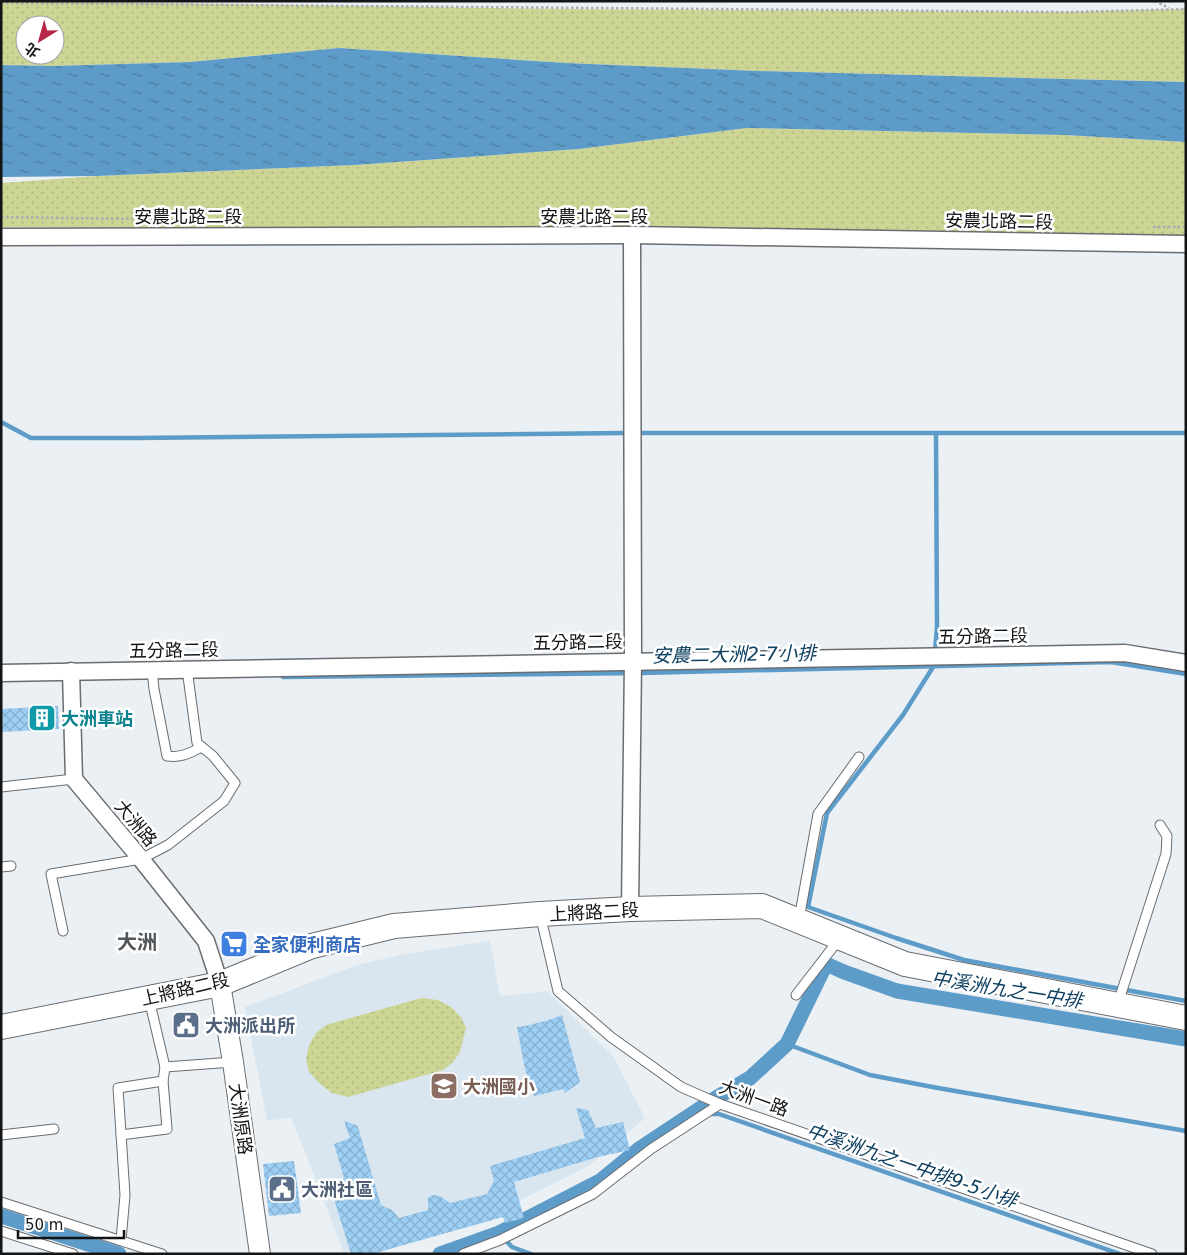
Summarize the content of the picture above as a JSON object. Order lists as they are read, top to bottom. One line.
{"streets":{"main road":["上將路二段"],"street":["安農北路二段","五分路二段","大洲路","大洲原路"],"lane":["大洲一路"]},"crossings":[["大洲路","上將路二段"],["大洲路","大洲原路"],["上將路二段","大洲一路"],["上將路二段","大洲原路"]],"districts":["大洲"],"water":["安農二大洲2-7小排","中溪洲九之一中排","中溪洲九之一中排9-5小排"],"places":{"building":["大洲車站"],"supermarket":["全家便利商店"],"public building":["大洲派出所","大洲社區"],"school or university":["大洲國小"]},"scale_bar":"50 m","north":"bottom left"}
